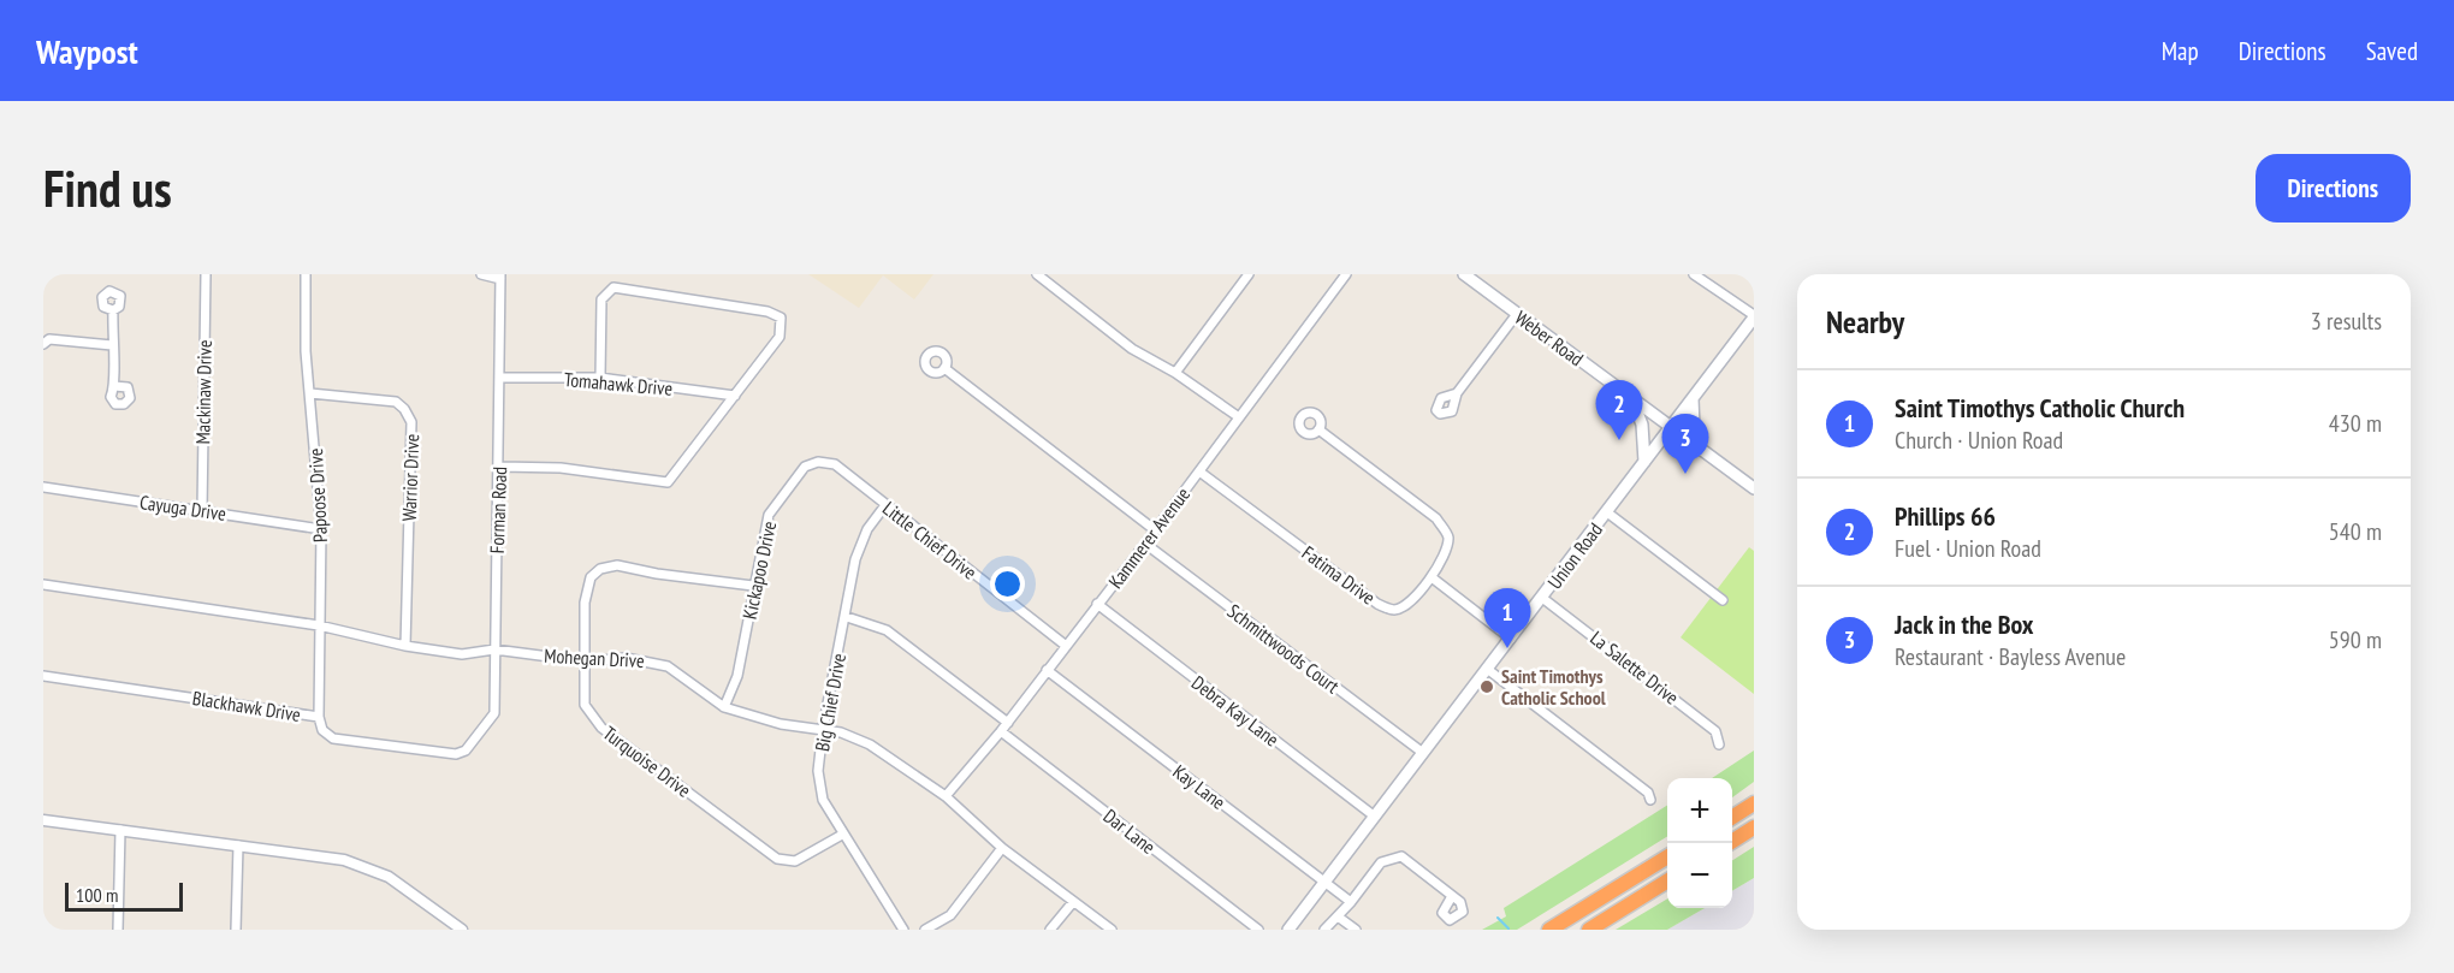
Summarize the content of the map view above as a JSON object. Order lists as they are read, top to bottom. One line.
{"streets":{"main road":["Weber Road","Union Road"],"street":["Tomahawk Drive","Mackinaw Drive","Warrior Drive","Papoose Drive","Cayuga Drive","Forman Road","Kammerer Avenue","Little Chief Drive","Kickapoo Drive","Fatima Drive","Schmittwoods Court","Mohegan Drive","La Salette Drive","Big Chief Drive","Blackhawk Drive","Debra Kay Lane","Turquoise Drive","Kay Lane","Dar Lane"]},"crossings":[["Weber Road","Union Road"],["Tomahawk Drive","Forman Road"],["Mackinaw Drive","Cayuga Drive"],["Warrior Drive","Papoose Drive"],["Warrior Drive","Mohegan Drive"],["Papoose Drive","Cayuga Drive"],["Papoose Drive","Mohegan Drive"],["Papoose Drive","Blackhawk Drive"],["Forman Road","Mohegan Drive"],["Forman Road","Blackhawk Drive"],["Kammerer Avenue","Little Chief Drive"],["Kammerer Avenue","Fatima Drive"],["Kammerer Avenue","Schmittwoods Court"],["Kammerer Avenue","Mohegan Drive"],["Kammerer Avenue","Debra Kay Lane"],["Kammerer Avenue","Kay Lane"],["Kammerer Avenue","Dar Lane"],["Little Chief Drive","Kickapoo Drive"],["Little Chief Drive","Big Chief Drive"],["Union Road","Schmittwoods Court"],["Union Road","La Salette Drive"],["Union Road","Debra Kay Lane"],["Union Road","Kay Lane"],["Kickapoo Drive","Mohegan Drive"],["Kickapoo Drive","Turquoise Drive"],["Mohegan Drive","Big Chief Drive"],["Mohegan Drive","Turquoise Drive"],["Big Chief Drive","Turquoise Drive"]],"places":["Saint Timothys Catholic School"],"scale_bar":"100 m","page":{"header":"Waypost","nav":["Map","Directions","Saved"],"buttons":"Directions","title":"Find us","heading":["Nearby","3 results"],"list":[{"mark":"1","name":"Saint Timothys Catholic Church","note":"Church · Union Road","value":"430 m"},{"mark":"2","name":"Phillips 66","note":"Fuel · Union Road","value":"540 m"},{"mark":"3","name":"Jack in the Box","note":"Restaurant · Bayless Avenue","value":"590 m"}],"pins":["2","3","1"],"map_buttons":["+","−"],"scale":"100 m"}}
